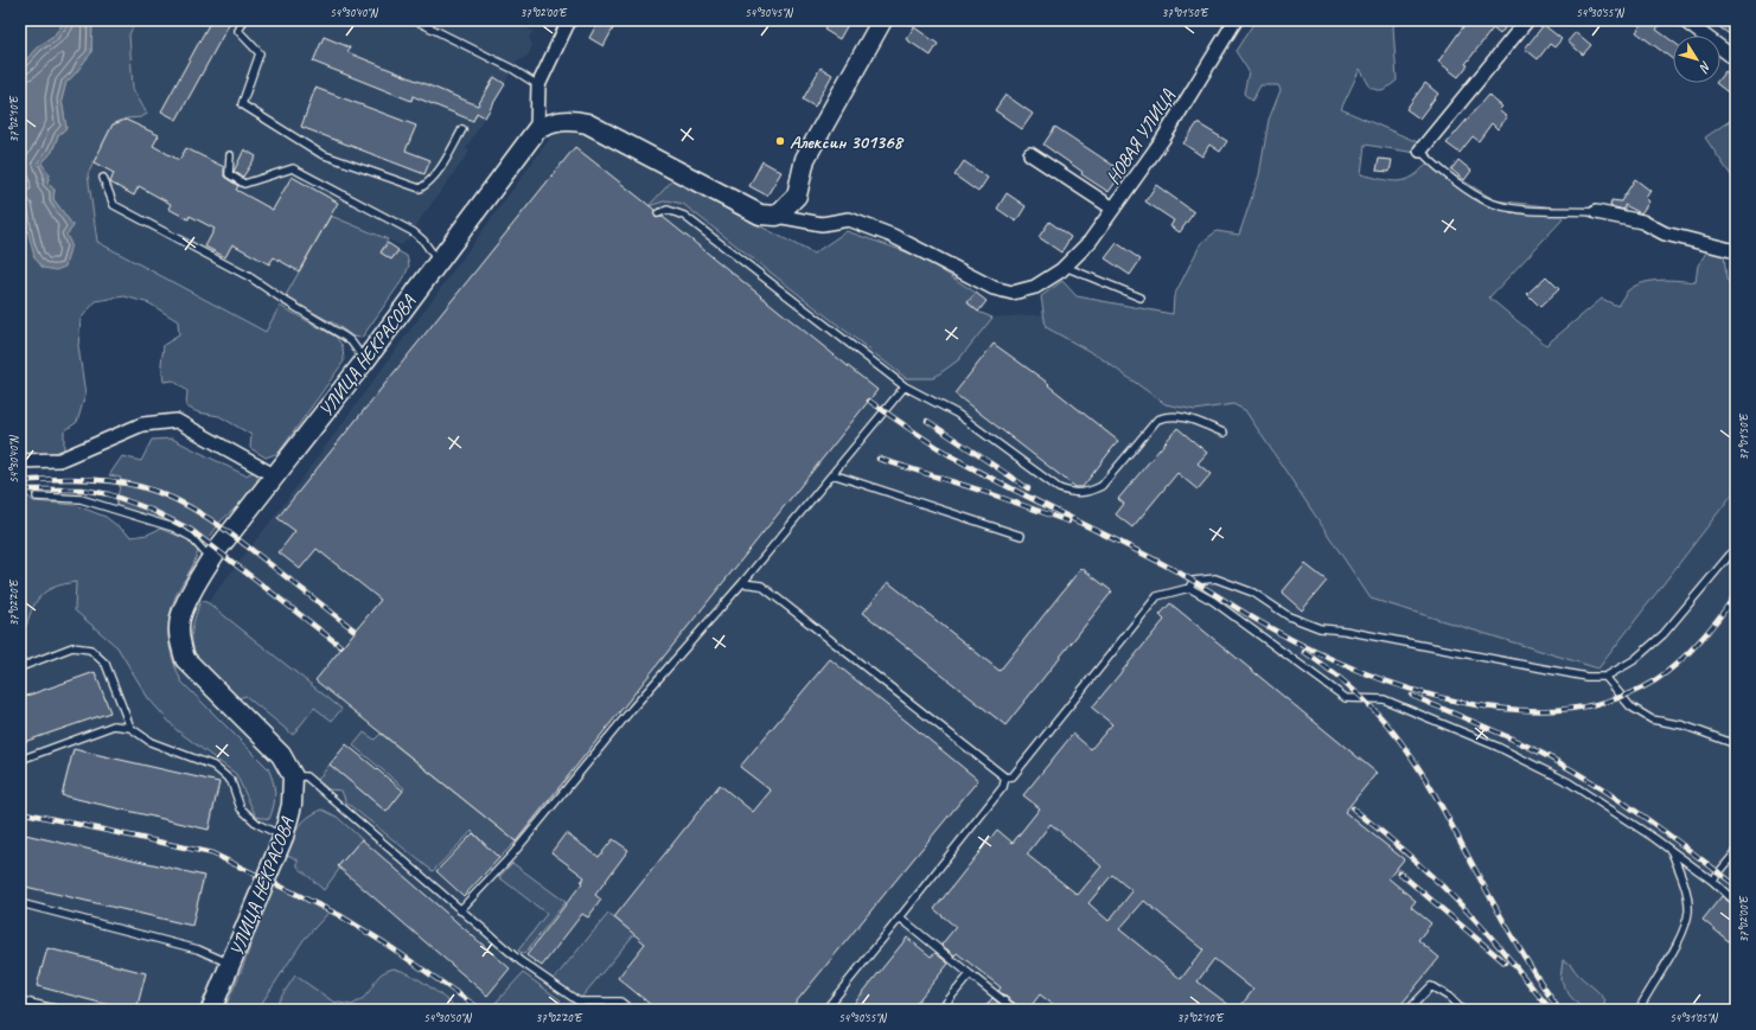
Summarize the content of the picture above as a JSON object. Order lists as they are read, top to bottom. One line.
{"streets":{"main road":["УЛИЦА НЕКРАСОВА"],"street":["НОВАЯ УЛИЦА"]},"places":["Алексин 301368"],"north":"bottom right","coordinates":["54°30'40\"N","37°02'00\"E","54°30'45\"N","37°01'50\"E","54°30'55\"N","37°02'10\"E","37°02'20\"E","54°30'50\"N","54°31'05\"N"]}
